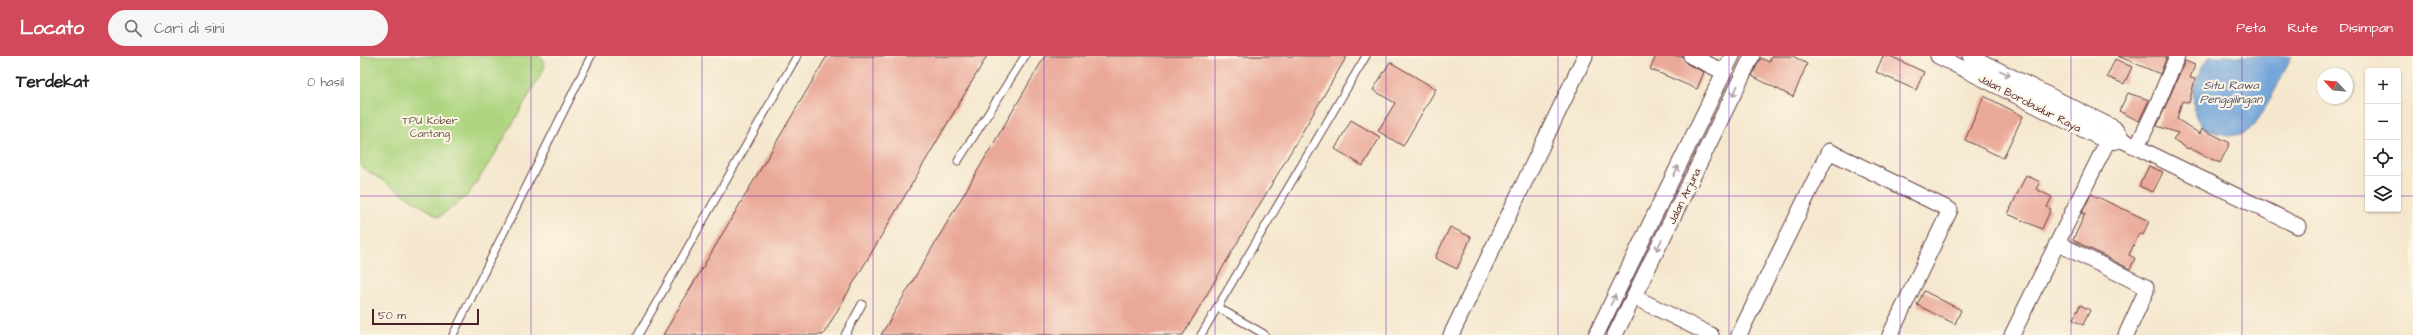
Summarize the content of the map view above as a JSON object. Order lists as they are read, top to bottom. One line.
{"streets":{"street":["Jalan Borobudur Raya","Jalan Arjuna"]},"water":["Situ Rawa Penggilingan"],"parks":["TPU Kober Cantang"],"scale_bar":"50 m","north":"top left","page":{"header":"Locato","search":"Cari di sini","nav":["Peta","Rute","Disimpan"],"heading":["Terdekat","0 hasil"],"map_buttons":["+","−"],"scale":"50 m"}}
